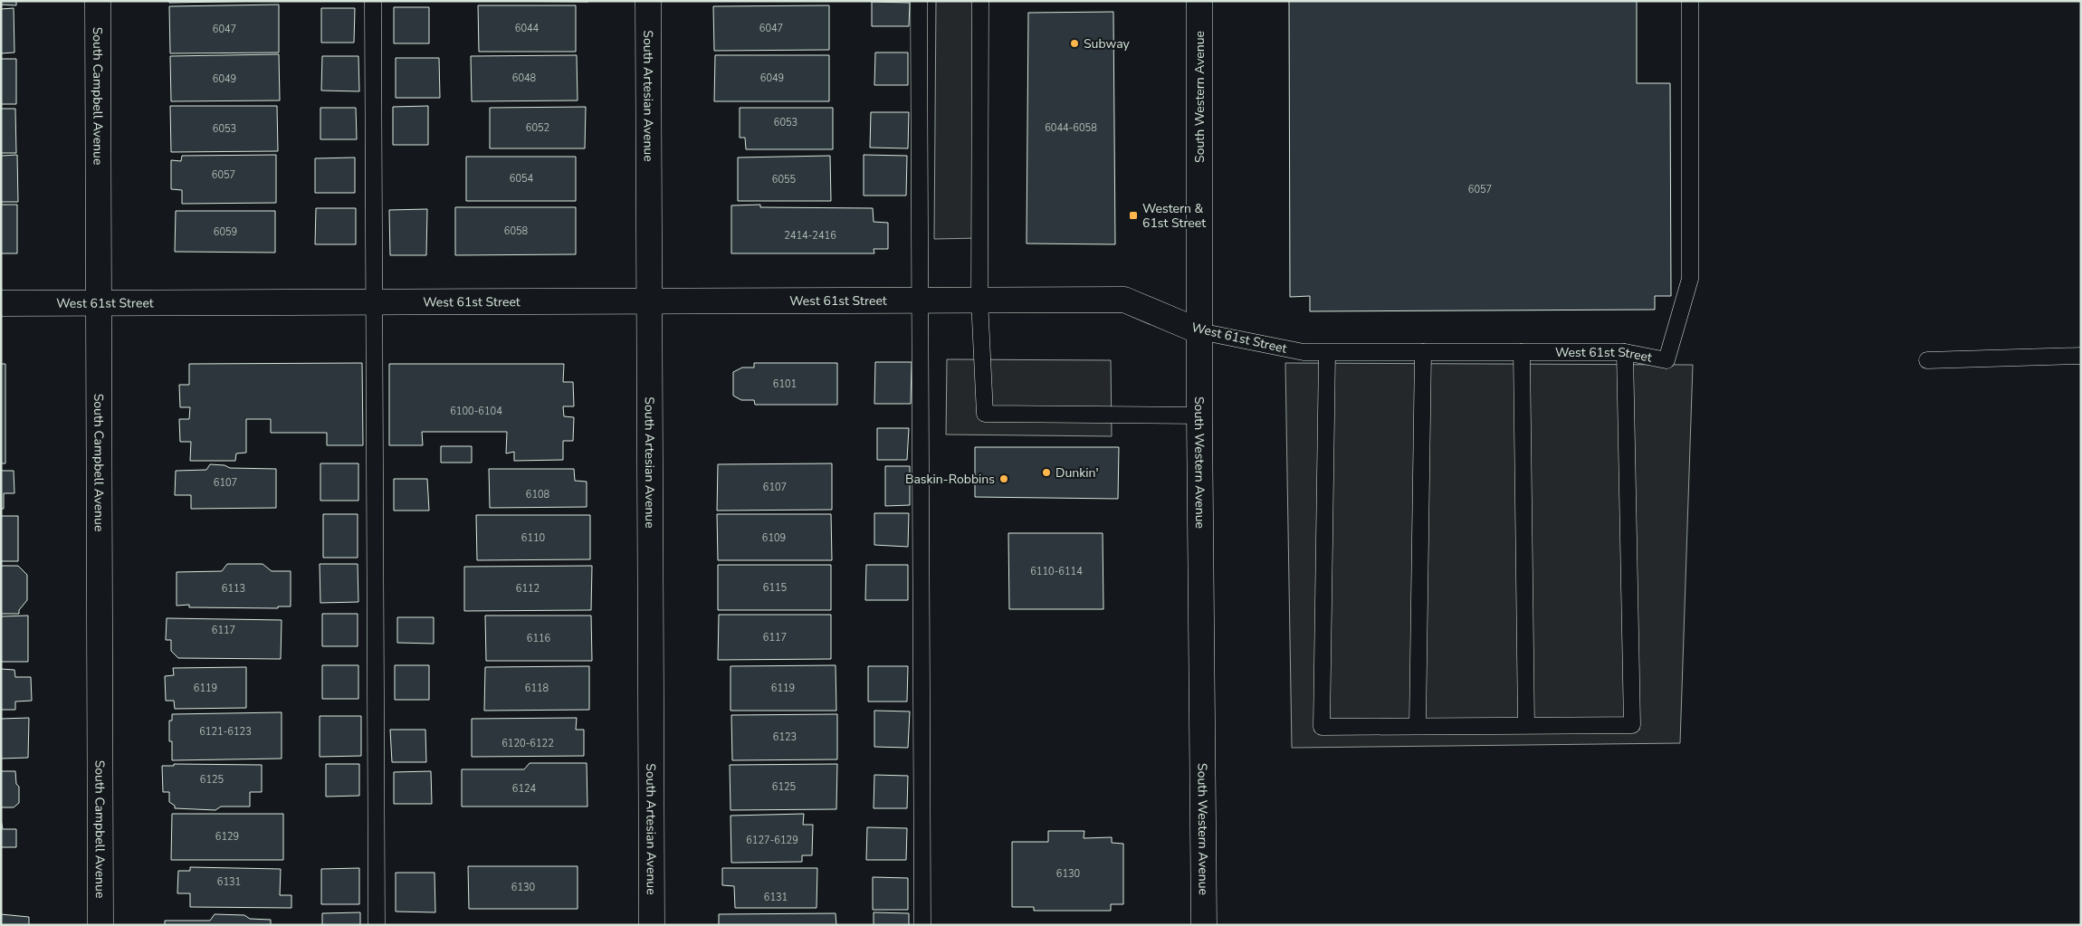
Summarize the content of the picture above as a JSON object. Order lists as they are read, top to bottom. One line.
{"streets":{"street":["South Campbell Avenue","South Artesian Avenue","South Western Avenue","West 61st Street"]},"crossings":[["South Campbell Avenue","West 61st Street"],["South Artesian Avenue","West 61st Street"],["South Western Avenue","West 61st Street"]],"places":{"other":["Subway","Dunkin'","Baskin-Robbins"],"transit":["Western & 61st Street"]},"house_numbers":["6044","6047","6047","6048","6049","6049","6053","6052","6044-6058","6053","6057","6054","6055","6057","6058","6059","2414-2416","6101","6100-6104","6107","6107","6108","6110","6109","6110-6114","6115","6113","6112","6117","6117","6116","6119","6118","6119","6121-6123","6123","6120-6122","6125","6125","6124","6129","6127-6129","6130","6131","6130","6131"]}
